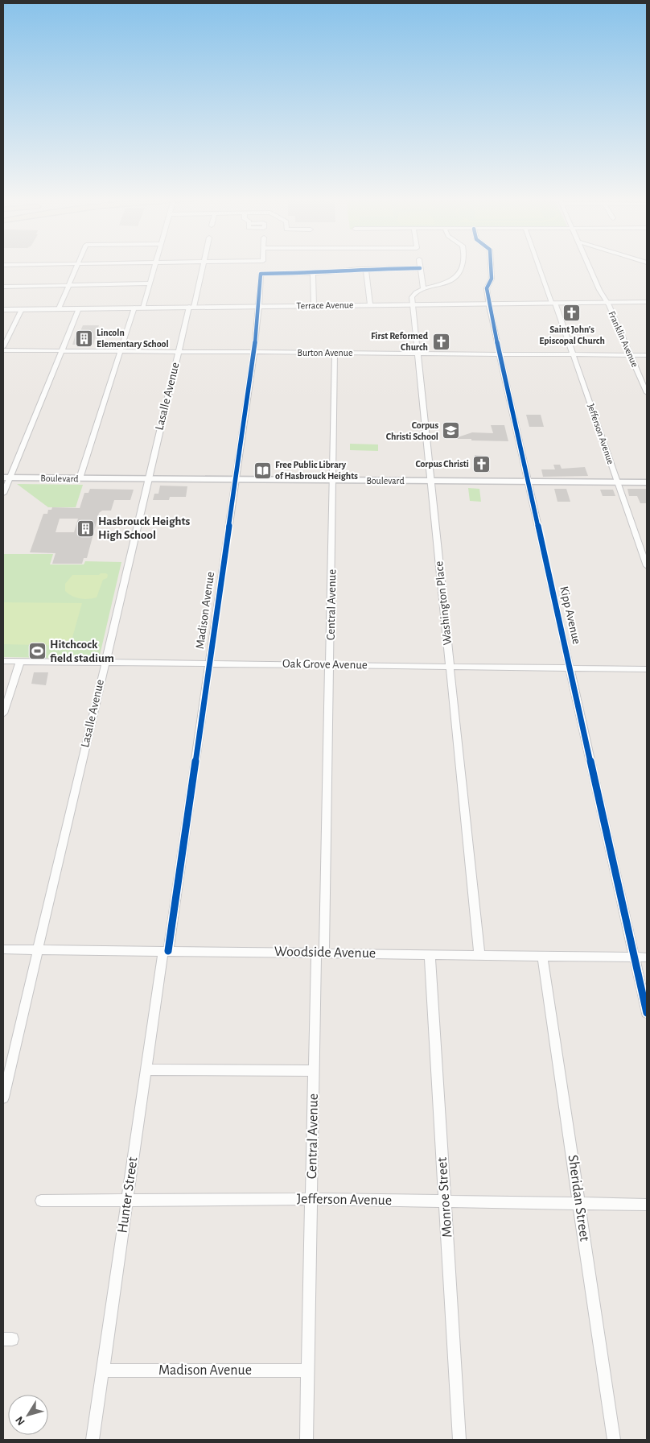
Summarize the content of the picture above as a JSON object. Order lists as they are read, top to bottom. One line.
{"streets":{"main road":["Terrace Avenue"],"street":["Franklin Avenue","Burton Avenue","Lasalle Avenue","Jefferson Avenue","Boulevard","Washington Place","Central Avenue","Madison Avenue","Kipp Avenue","Oak Grove Avenue","Woodside Avenue","Hunter Street","Monroe Street","Sheridan Street"]},"crossings":[["Terrace Avenue","Franklin Avenue"],["Terrace Avenue","Lasalle Avenue"],["Terrace Avenue","Jefferson Avenue"],["Terrace Avenue","Washington Place"],["Terrace Avenue","Madison Avenue"],["Terrace Avenue","Kipp Avenue"],["Franklin Avenue","Burton Avenue"],["Burton Avenue","Lasalle Avenue"],["Burton Avenue","Jefferson Avenue"],["Burton Avenue","Washington Place"],["Burton Avenue","Central Avenue"],["Burton Avenue","Madison Avenue"],["Burton Avenue","Kipp Avenue"],["Lasalle Avenue","Boulevard"],["Lasalle Avenue","Oak Grove Avenue"],["Lasalle Avenue","Woodside Avenue"],["Jefferson Avenue","Boulevard"],["Jefferson Avenue","Central Avenue"],["Jefferson Avenue","Hunter Street"],["Jefferson Avenue","Monroe Street"],["Jefferson Avenue","Sheridan Street"],["Boulevard","Washington Place"],["Boulevard","Central Avenue"],["Boulevard","Madison Avenue"],["Boulevard","Kipp Avenue"],["Washington Place","Oak Grove Avenue"],["Washington Place","Woodside Avenue"],["Central Avenue","Madison Avenue"],["Central Avenue","Oak Grove Avenue"],["Central Avenue","Woodside Avenue"],["Madison Avenue","Oak Grove Avenue"],["Madison Avenue","Woodside Avenue"],["Madison Avenue","Hunter Street"],["Kipp Avenue","Oak Grove Avenue"],["Kipp Avenue","Woodside Avenue"],["Woodside Avenue","Hunter Street"],["Woodside Avenue","Monroe Street"],["Woodside Avenue","Sheridan Street"]],"places":{"church":["Saint John's Episcopal Church","First Reformed Church","Corpus Christi"],"building":["Lincoln Elementary School","Hasbrouck Heights High School"],"school or university":["Corpus Christi School"],"library":["Free Public Library of Hasbrouck Heights"],"sports":["Hitchcock field stadium"]},"north":"bottom left"}
